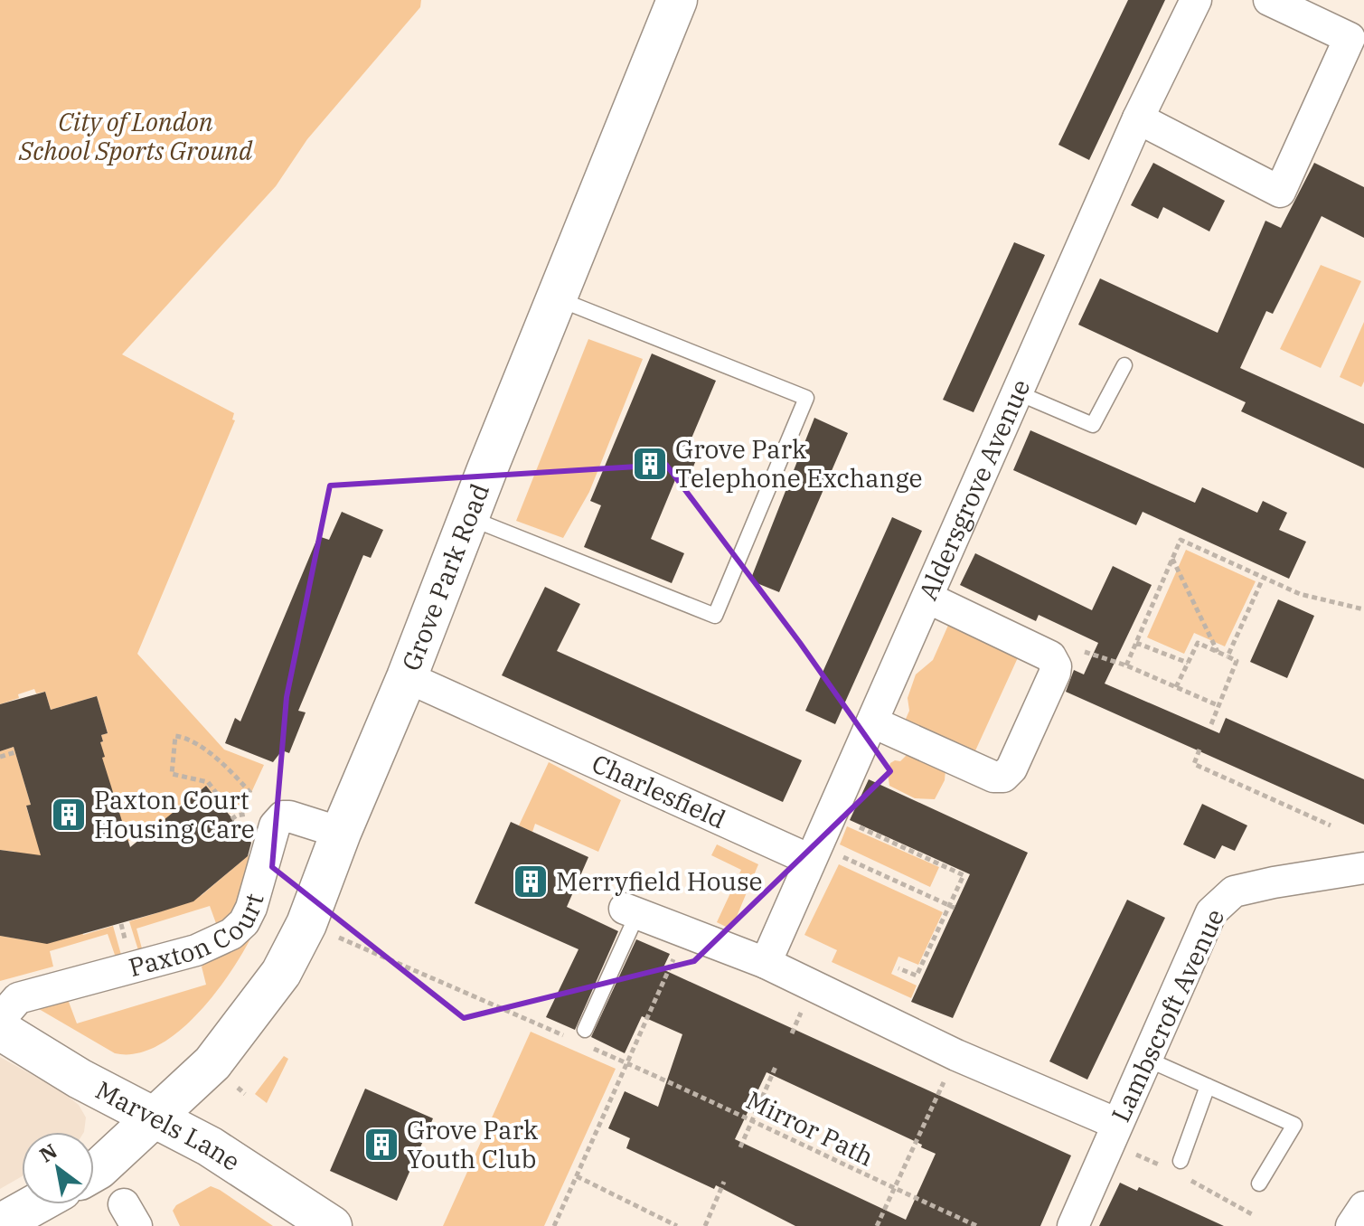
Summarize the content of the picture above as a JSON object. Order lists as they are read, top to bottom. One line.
{"streets":{"main road":["Grove Park Road","Marvels Lane"],"street":["Aldersgrove Avenue","Charlesfield","Paxton Court","Lambscroft Avenue"],"path":["Mirror Path"]},"crossings":[["Aldersgrove Avenue","Charlesfield"],["Grove Park Road","Charlesfield"],["Grove Park Road","Paxton Court"],["Grove Park Road","Marvels Lane"]],"parks":["City of London School Sports Ground"],"places":{"building":["Grove Park Telephone Exchange","Paxton Court Housing Care","Merryfield House","Grove Park Youth Club"]},"north":"top left"}
